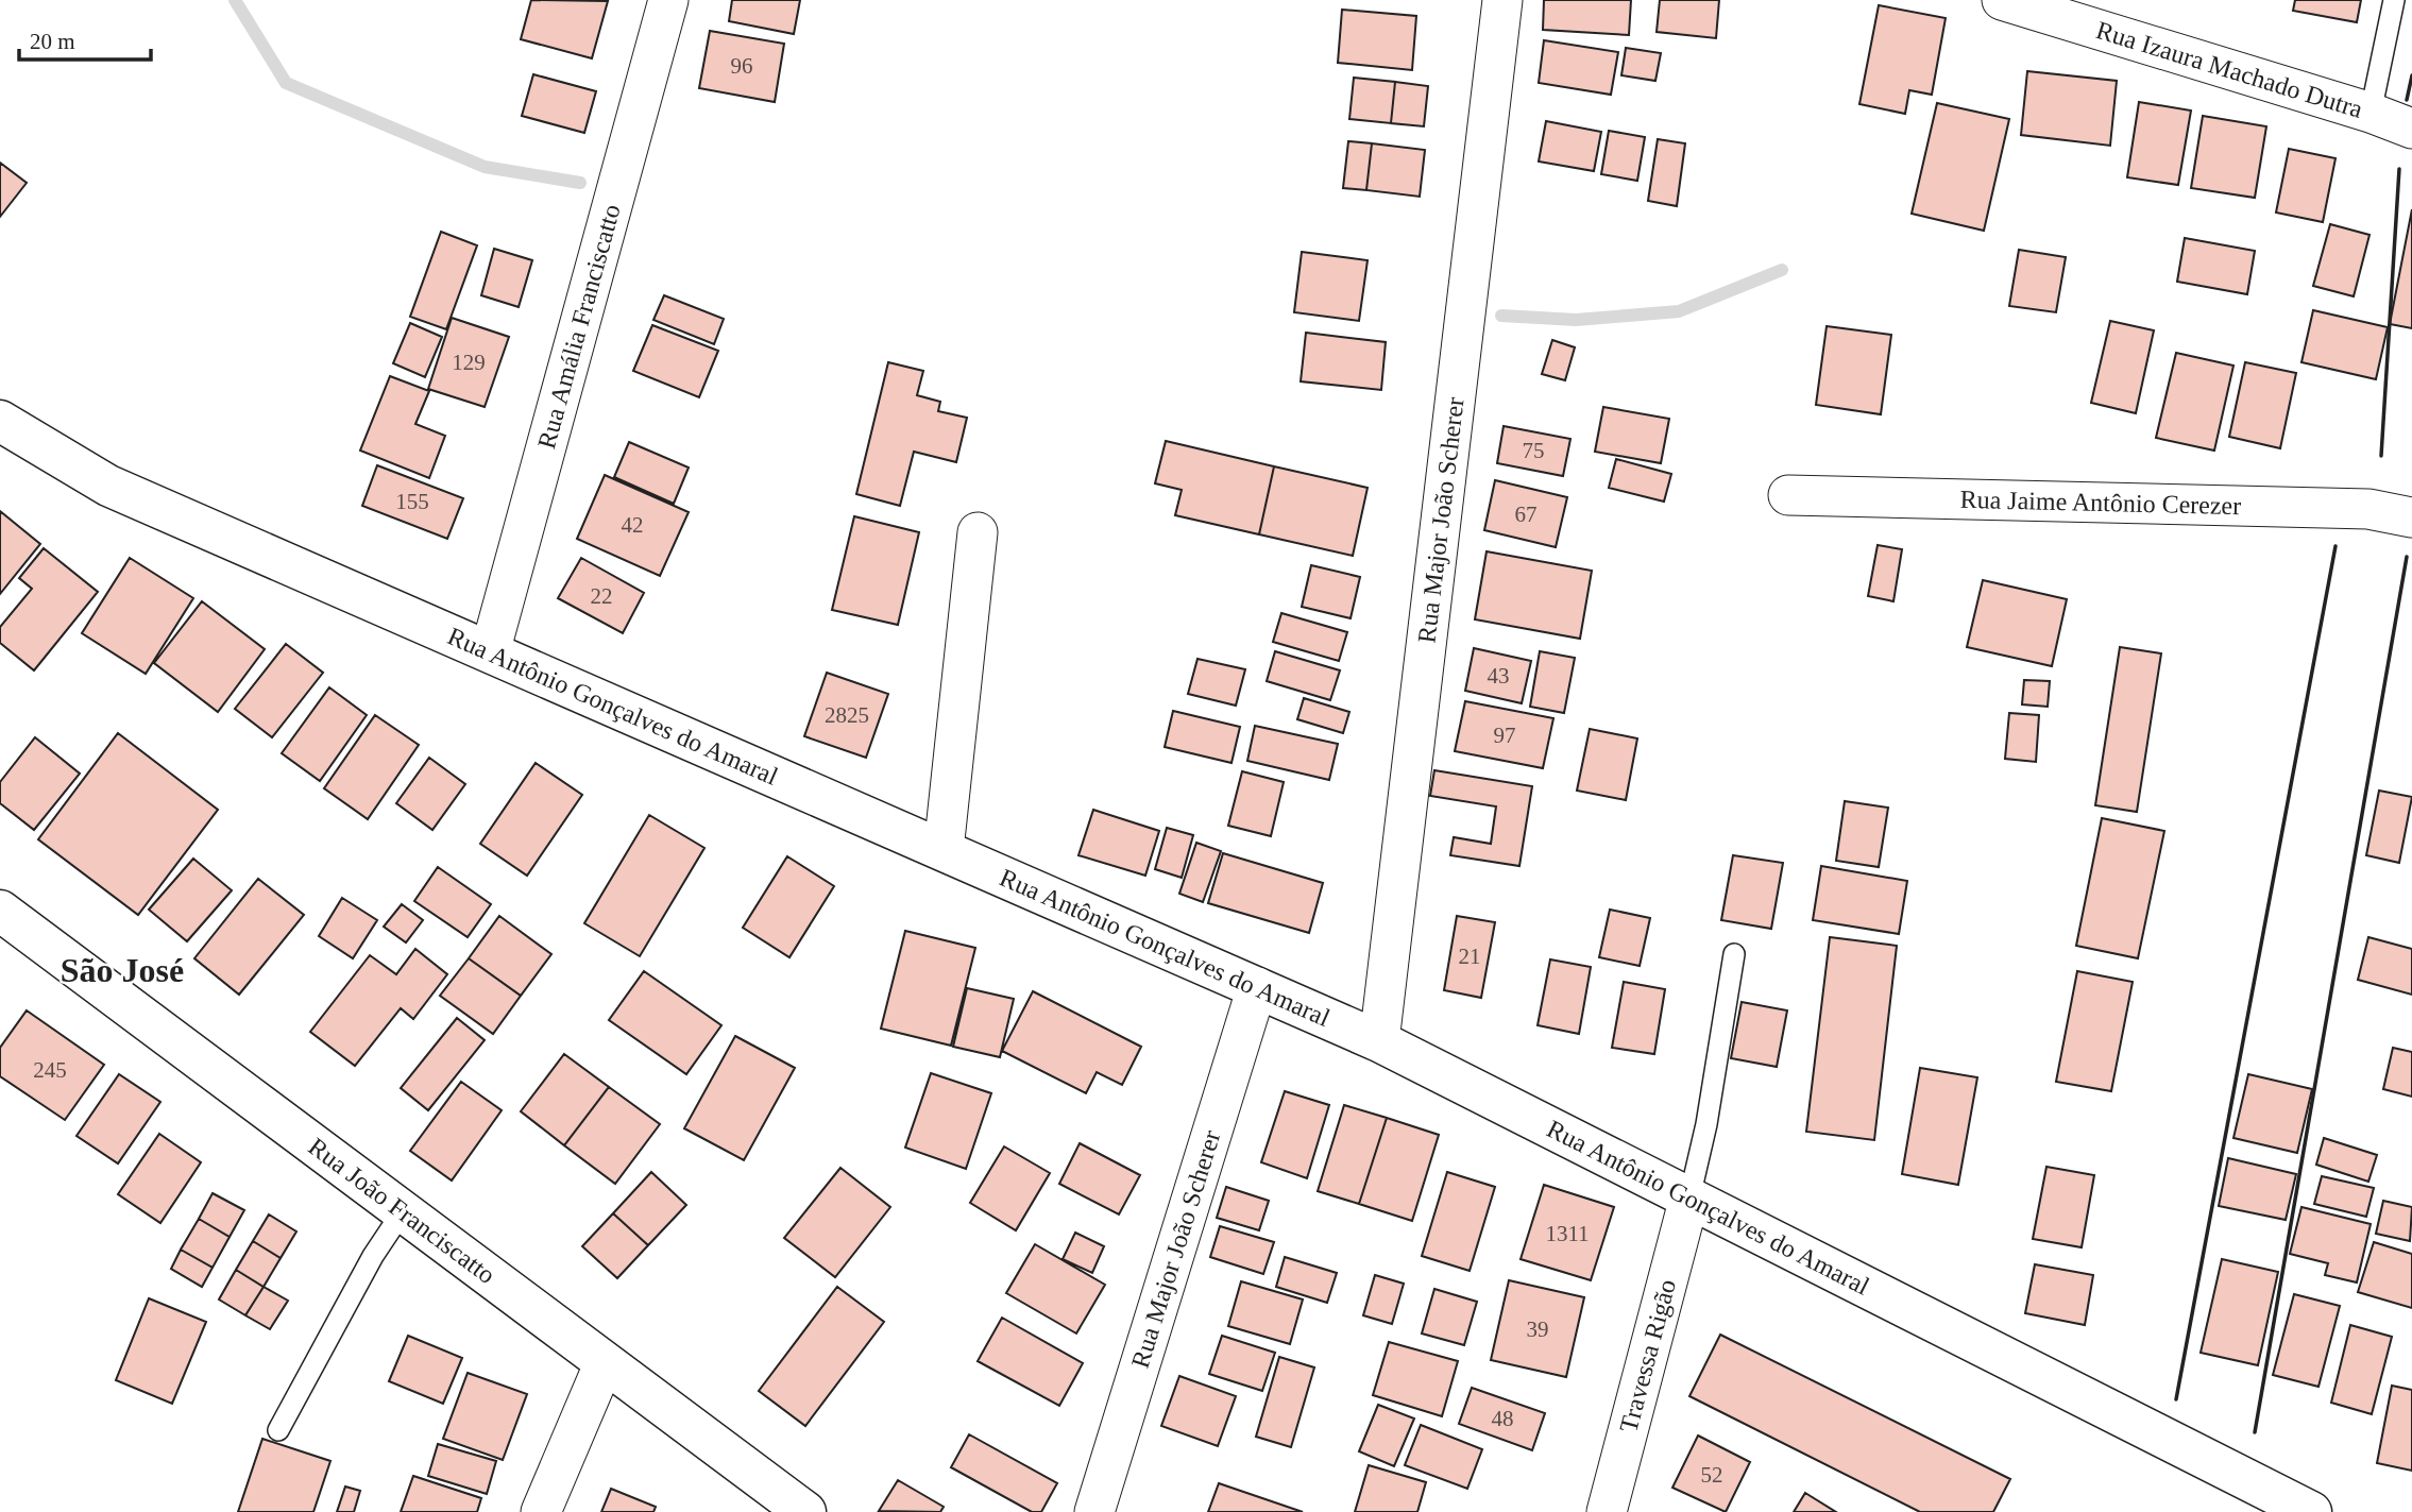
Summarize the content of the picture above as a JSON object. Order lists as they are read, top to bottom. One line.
{"streets":{"street":["Rua Izaura Machado Dutra","Rua Amália Franciscatto","Rua Jaime Antônio Cerezer","Rua Major João Scherer","Rua Antônio Gonçalves do Amaral","Rua João Franciscatto","Travessa Rigão"]},"crossings":[["Rua Amália Franciscatto","Rua Antônio Gonçalves do Amaral"],["Rua Major João Scherer","Rua Antônio Gonçalves do Amaral"],["Rua Antônio Gonçalves do Amaral","Travessa Rigão"]],"districts":["São José"],"house_numbers":["96","129","75","155","67","42","22","43","2825","97","21","245","1311","39","48","52"],"scale_bar":"20 m"}
